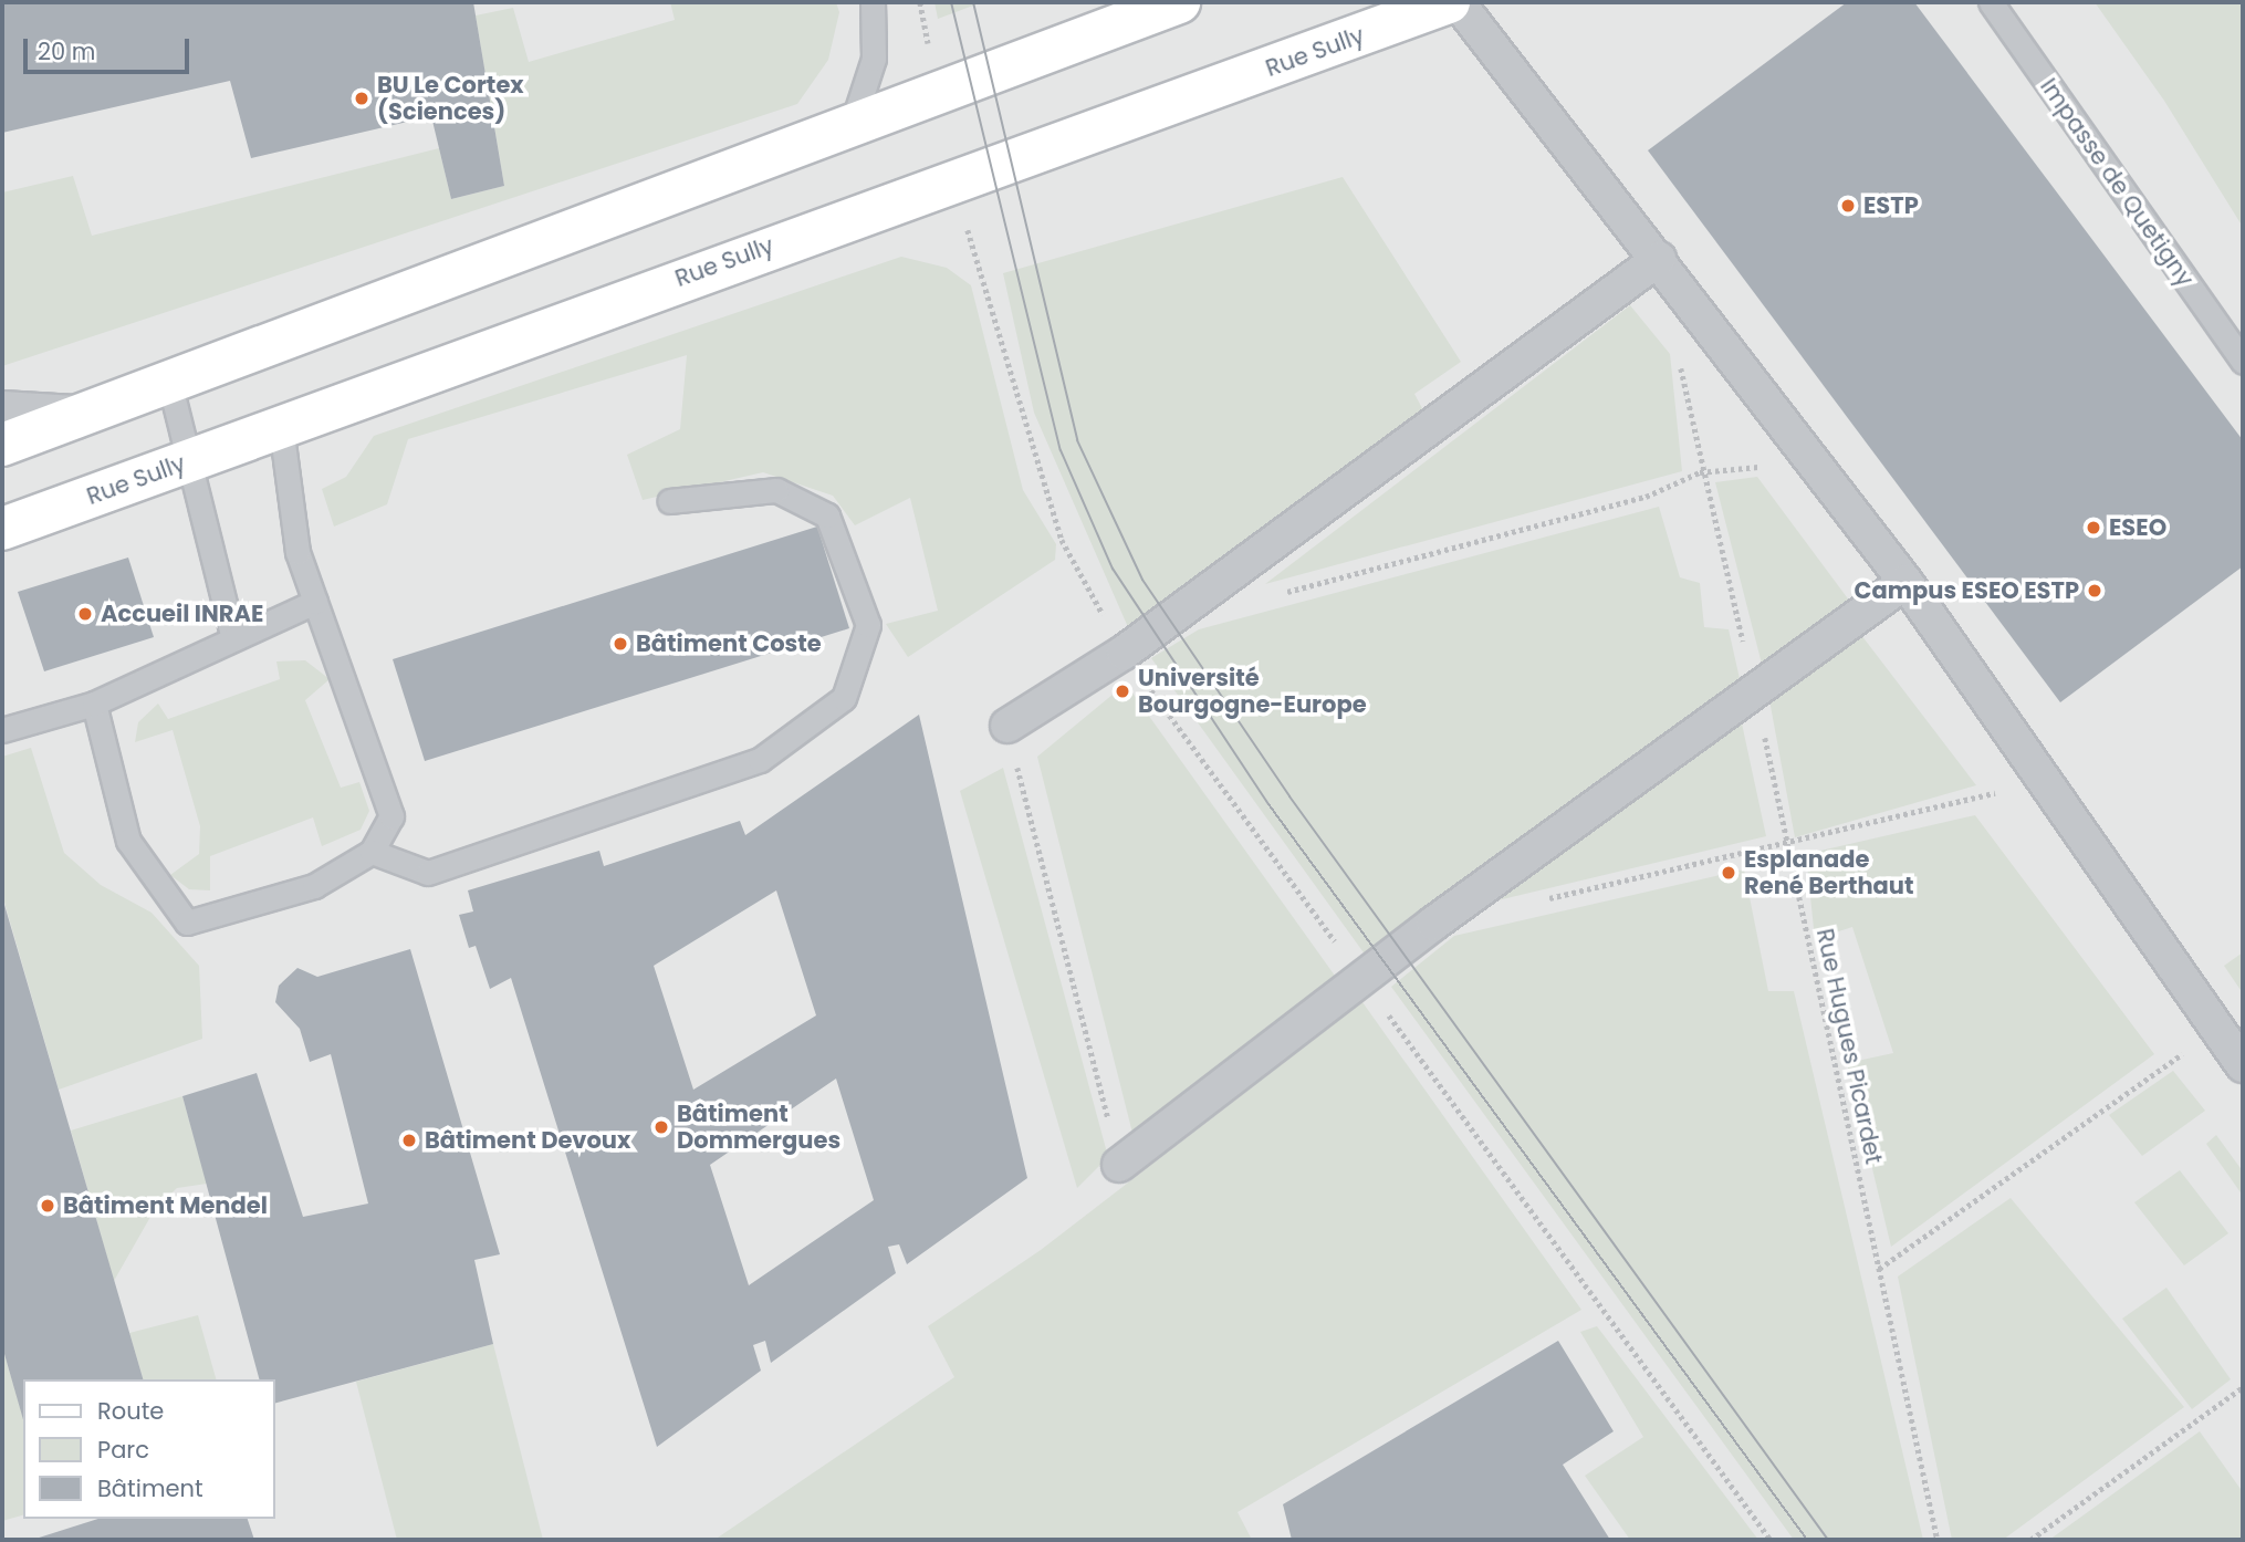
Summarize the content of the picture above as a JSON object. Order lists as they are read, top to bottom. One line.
{"streets":{"main road":["Rue Sully"],"lane":["Impasse de Quetigny"],"path":["Rue Hugues Picardet"]},"places":["BU Le Cortex (Sciences)","ESTP","ESEO","Campus ESEO ESTP","Accueil INRAE","Bâtiment Coste","Université Bourgogne-Europe","Esplanade René Berthaut","Bâtiment Dommergues","Bâtiment Devoux","Bâtiment Mendel"],"legend":["Route","Parc","Bâtiment"],"scale_bar":"20 m"}
